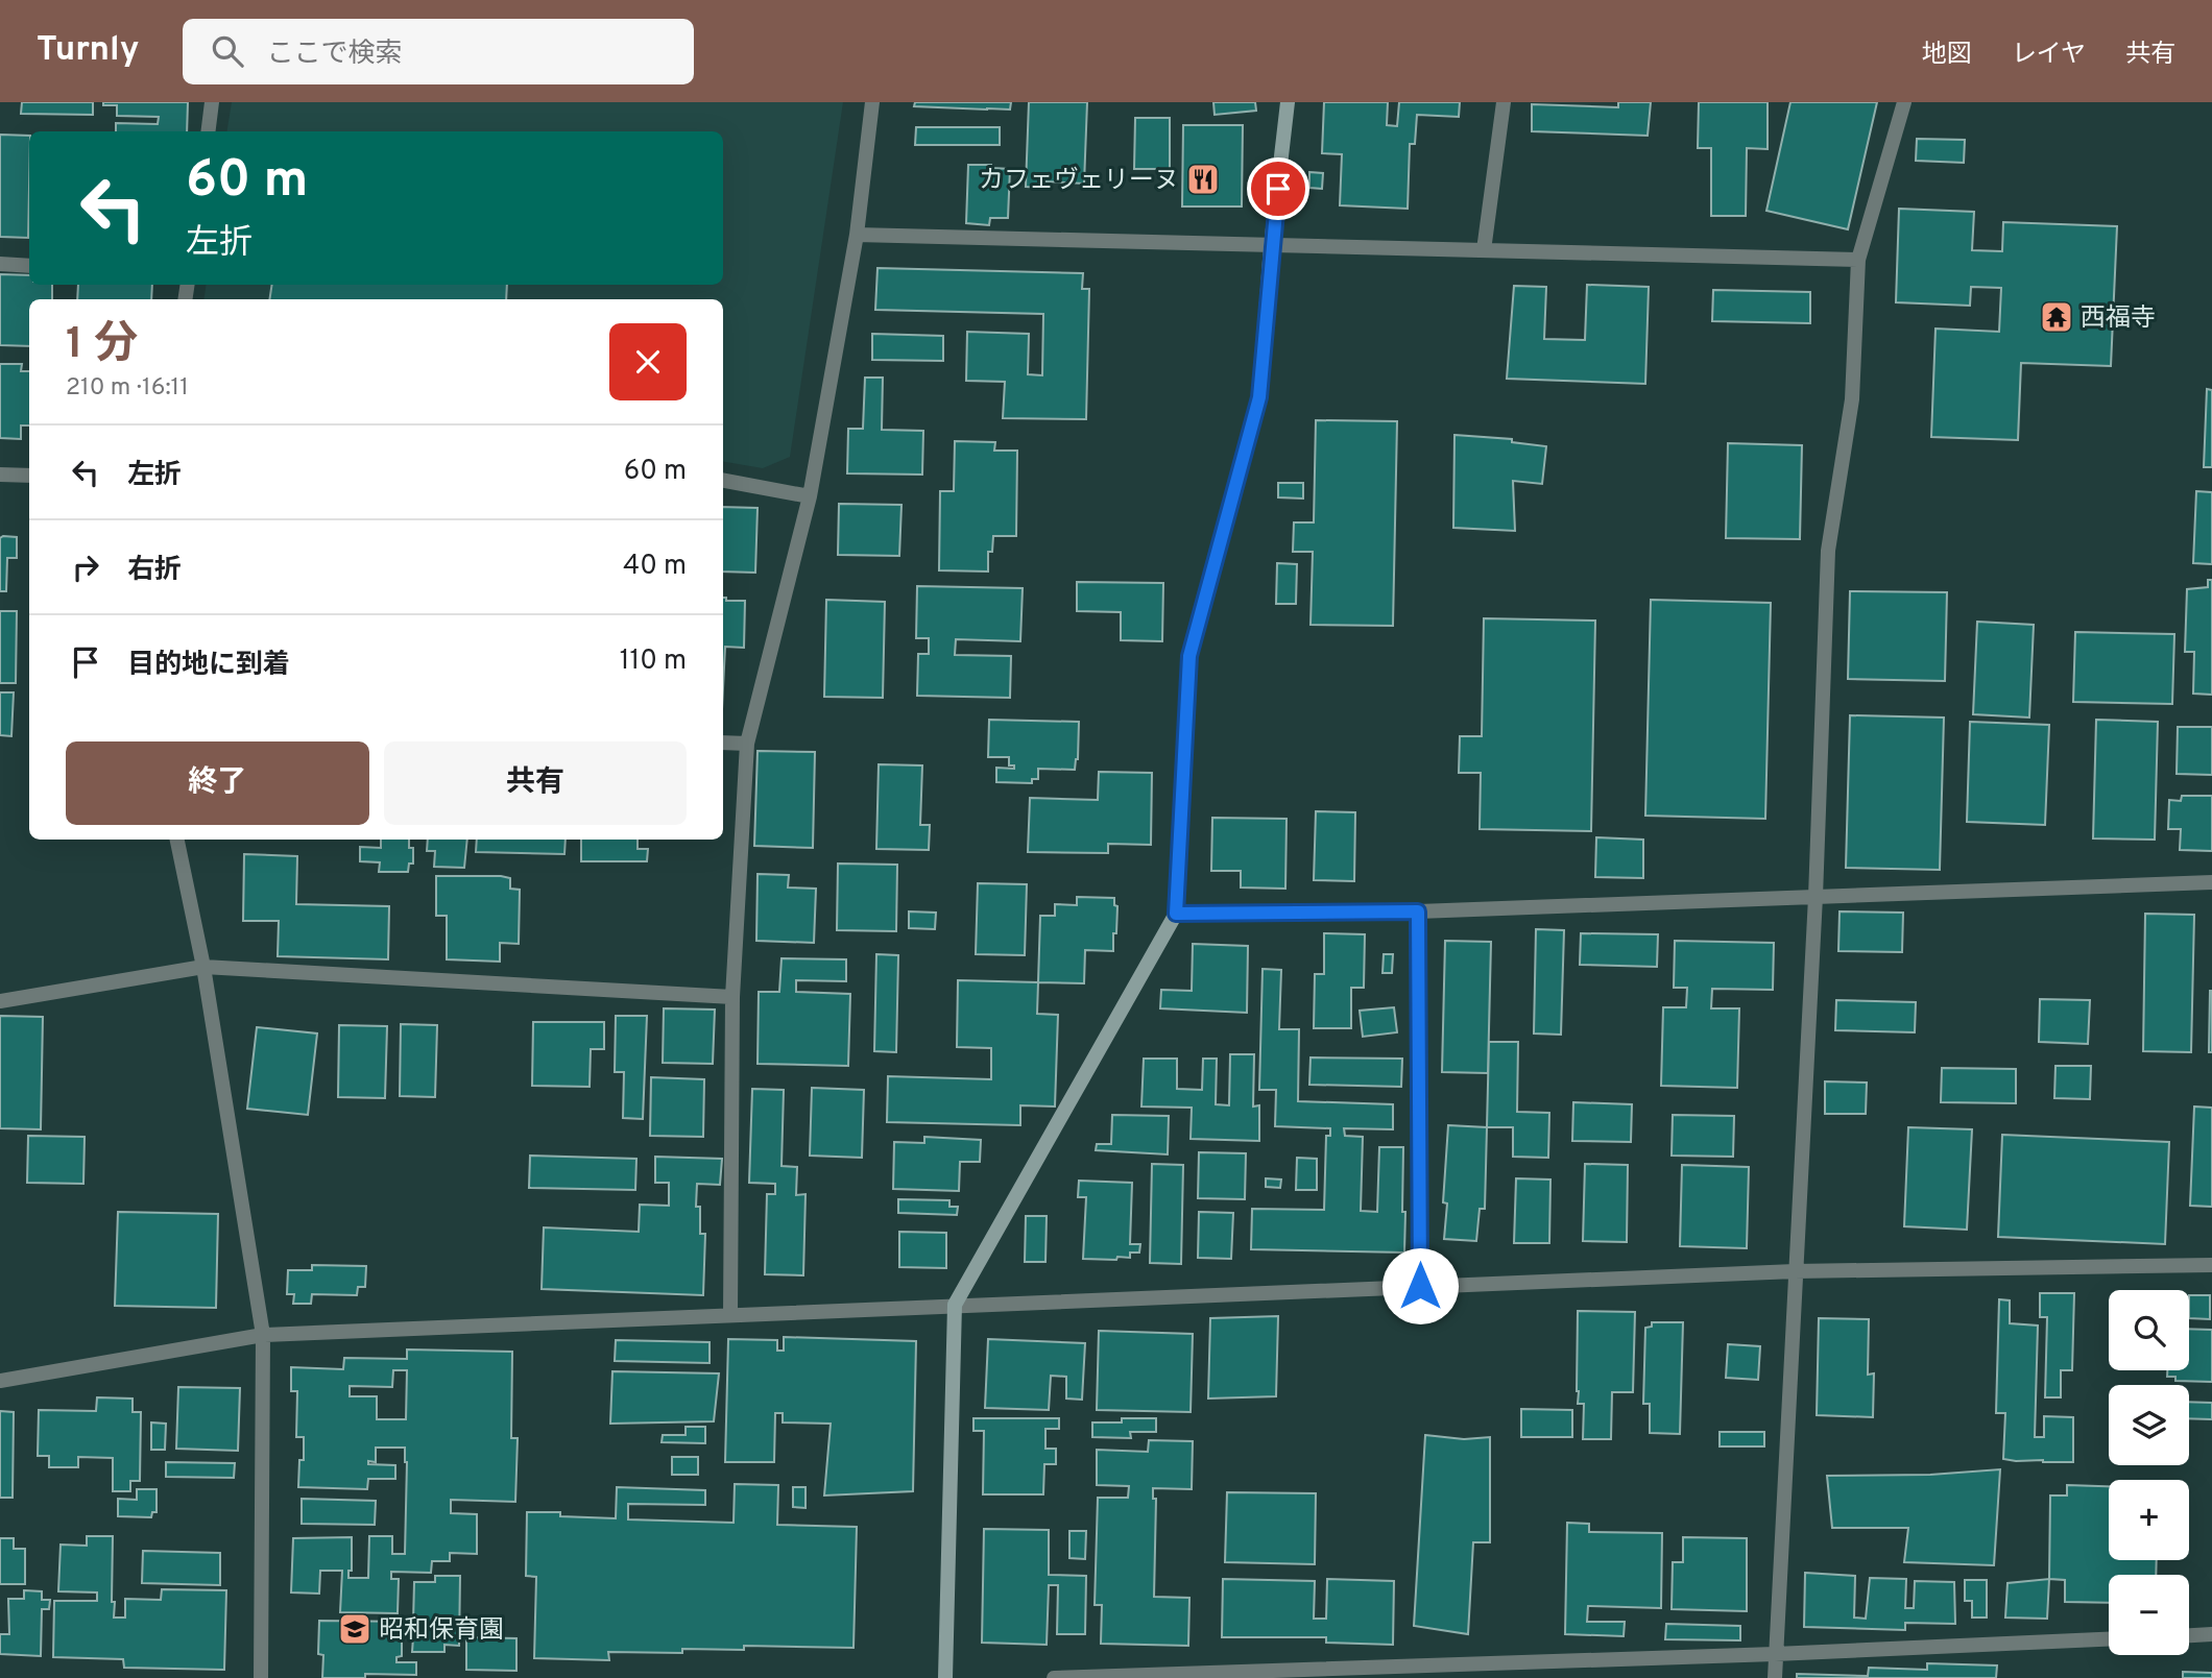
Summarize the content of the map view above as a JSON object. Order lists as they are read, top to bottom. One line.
{"places":{"restaurant":["カフェヴェリーヌ"],"temple":["西福寺"],"school or university":["昭和保育園"]},"page":{"header":"Turnly","search":"ここで検索","nav":["地図","レイヤ","共有"],"turn":["60 m","左折"],"heading":["1 分","210 m · 16:11"],"list":[{"name":"左折","value":"60 m"},{"name":"右折","value":"40 m"},{"name":"目的地に到着","value":"110 m"}],"buttons":["終了","共有"],"map_buttons":["+","−"]}}
